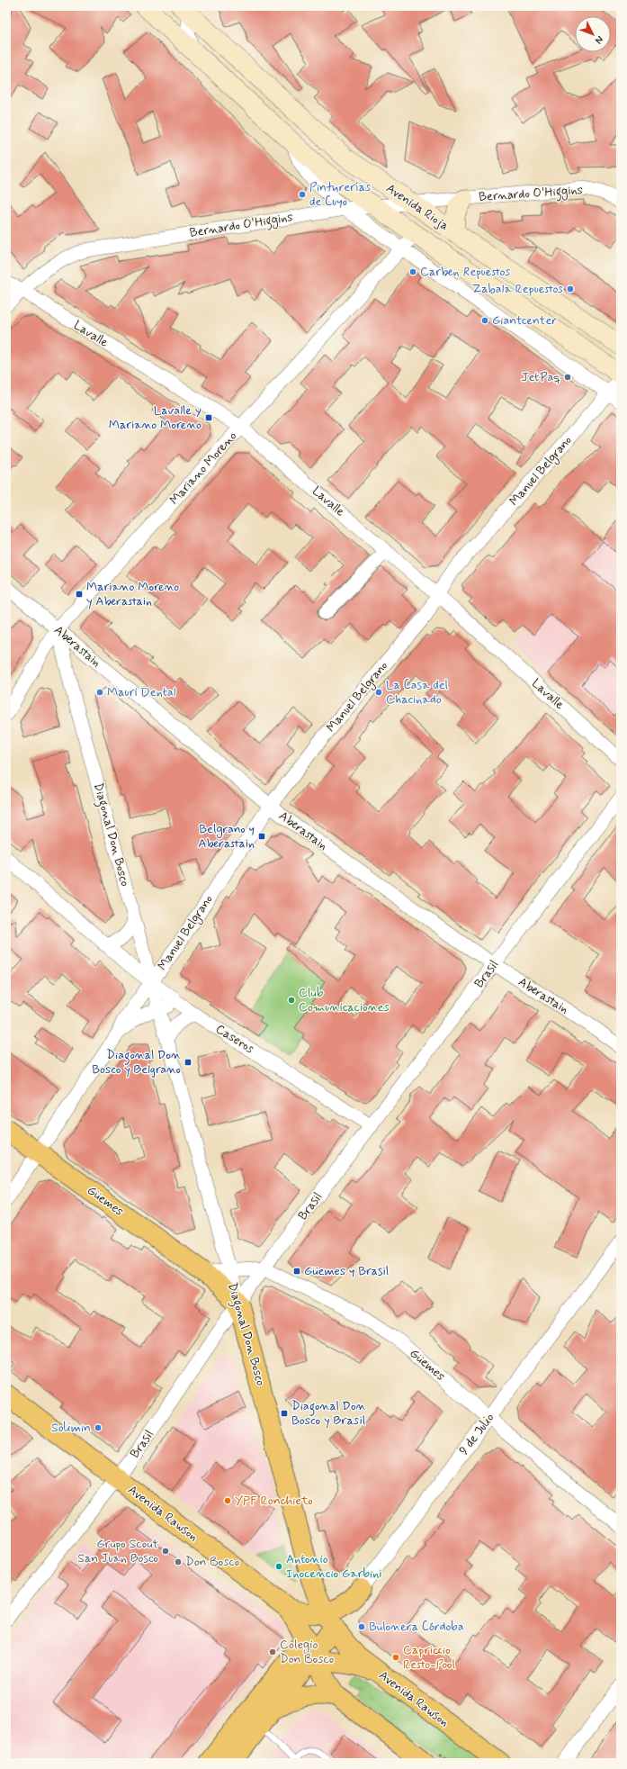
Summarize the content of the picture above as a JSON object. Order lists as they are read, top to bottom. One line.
{"streets":{"main road":["Avenida Rioja","Diagonal Don Bosco","Güemes","Avenida Rawson"],"street":["Bernardo O'Higgins","Lavalle","Mariano Moreno","Manuel Belgrano","Aberastain","Brasil","Caseros","9 de Julio"]},"crossings":[["Bernardo O'Higgins","Avenida Rioja"],["Bernardo O'Higgins","Lavalle"],["Avenida Rioja","Mariano Moreno"],["Lavalle","Mariano Moreno"],["Lavalle","Manuel Belgrano"],["Mariano Moreno","Aberastain"],["Mariano Moreno","Diagonal Don Bosco"],["Manuel Belgrano","Aberastain"],["Manuel Belgrano","Diagonal Don Bosco"],["Manuel Belgrano","Caseros"],["Manuel Belgrano","Güemes"],["Aberastain","Diagonal Don Bosco"],["Aberastain","Brasil"],["Diagonal Don Bosco","Brasil"],["Diagonal Don Bosco","Caseros"],["Diagonal Don Bosco","Güemes"],["Diagonal Don Bosco","Avenida Rawson"],["Brasil","Caseros"],["Brasil","Güemes"],["Brasil","Avenida Rawson"],["Güemes","9 de Julio"]],"places":{"other":["Pinturerías de Cuyo","Carben Repuestos","Zabala Repuestos","Giantcenter","JetPaq","Mauri Dental","La Casa del Chacinado","Club Comunicaciones","Solimin","YPF Ronchieto","Grupo Scout San Juan Bosco","Don Bosco","Antonio Inocencio Garbini","Bulonera Córdoba","Colegio Don Bosco","Capriccio Resto-Pool"],"transit":["Lavalle y Mariano Moreno","Mariano Moreno y Aberastain","Belgrano y Aberastain","Diagonal Don Bosco y Belgrano","Güemes y Brasil","Diagonal Don Bosco y Brasil"]},"north":"bottom right"}
